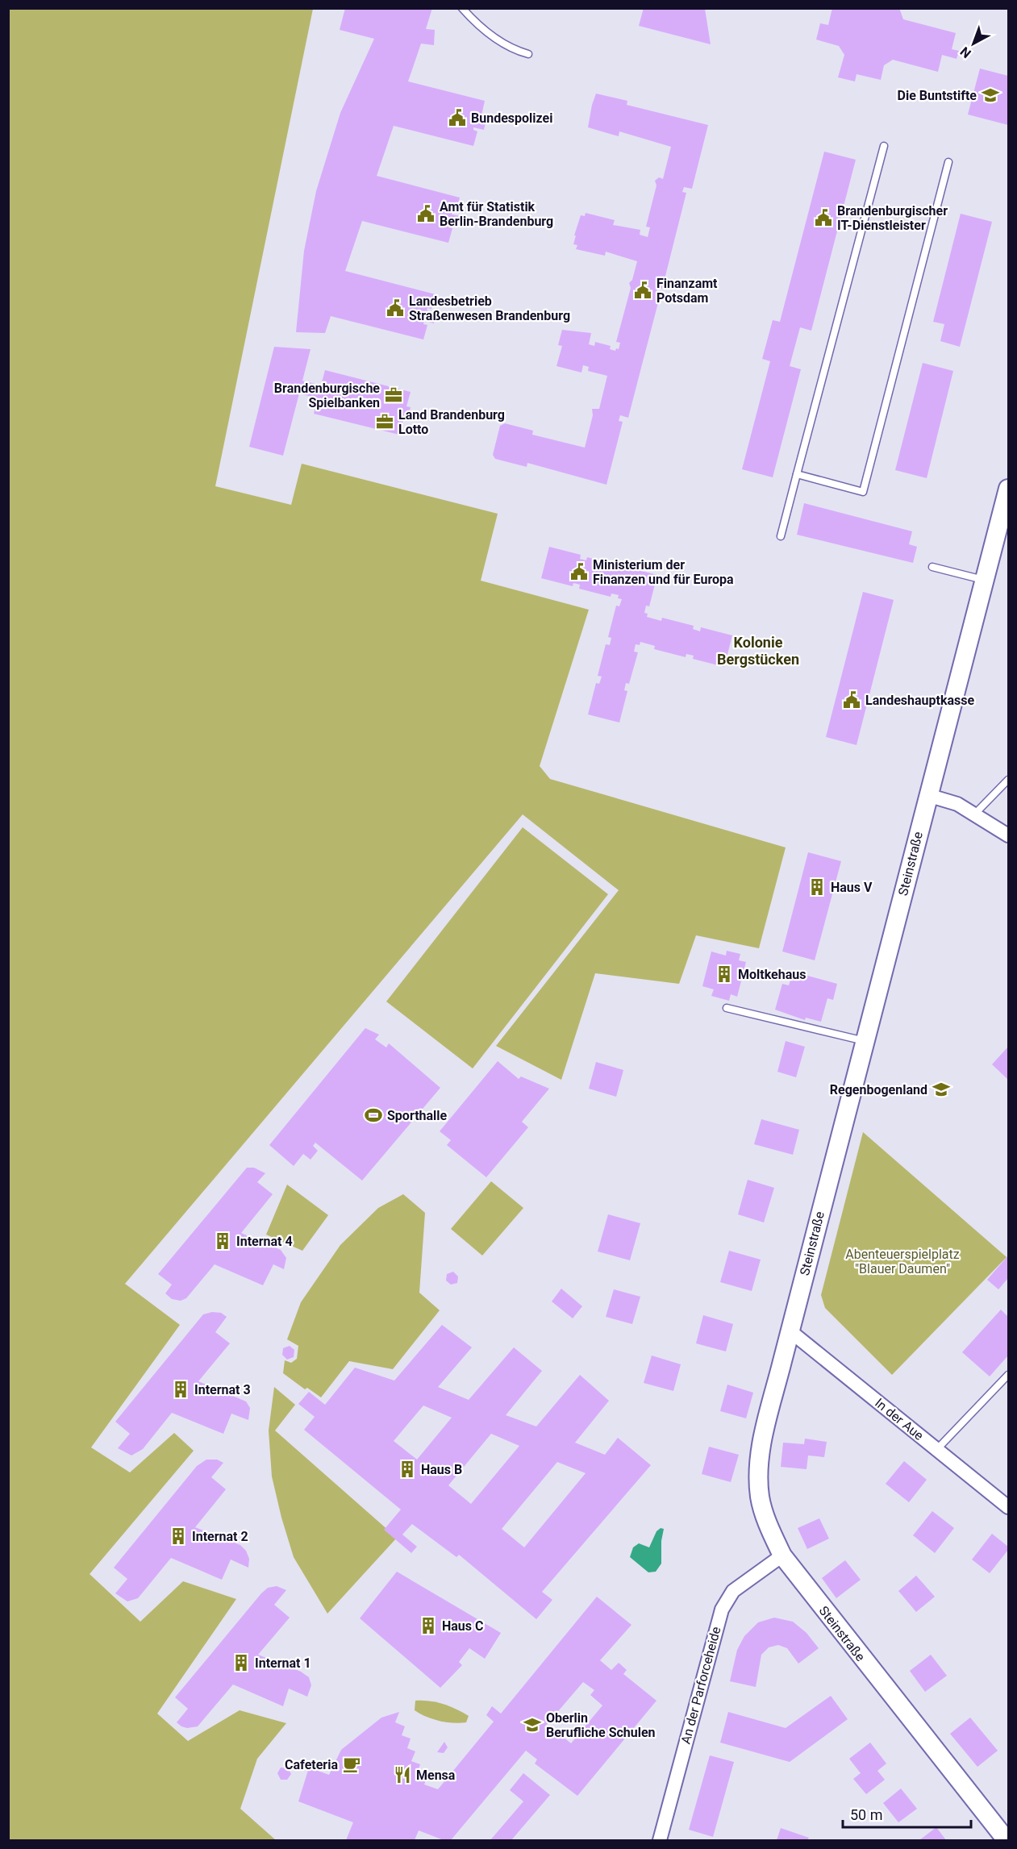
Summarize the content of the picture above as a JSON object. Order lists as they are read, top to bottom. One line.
{"streets":{"street":["Steinstraße","In der Aue","An der Parforceheide"]},"crossings":[["Steinstraße","In der Aue"],["Steinstraße","An der Parforceheide"]],"districts":["Kolonie Bergstücken"],"parks":["Abenteuerspielplatz \"Blauer Daumen\""],"places":{"school or university":["Die Buntstifte","Regenbogenland","Oberlin Berufliche Schulen"],"public building":["Bundespolizei","Amt für Statistik Berlin-Brandenburg","Brandenburgischer IT-Dienstleister","Finanzamt Potsdam","Landesbetrieb Straßenwesen Brandenburg","Ministerium der Finanzen und für Europa","Landeshauptkasse"],"office":["Brandenburgische Spielbanken","Land Brandenburg Lotto"],"building":["Haus V","Moltkehaus","Internat 4","Internat 3","Haus B","Internat 2","Haus C","Internat 1"],"sports":["Sporthalle"],"cafe":["Cafeteria"],"restaurant":["Mensa"]},"scale_bar":"50 m","north":"bottom left"}
